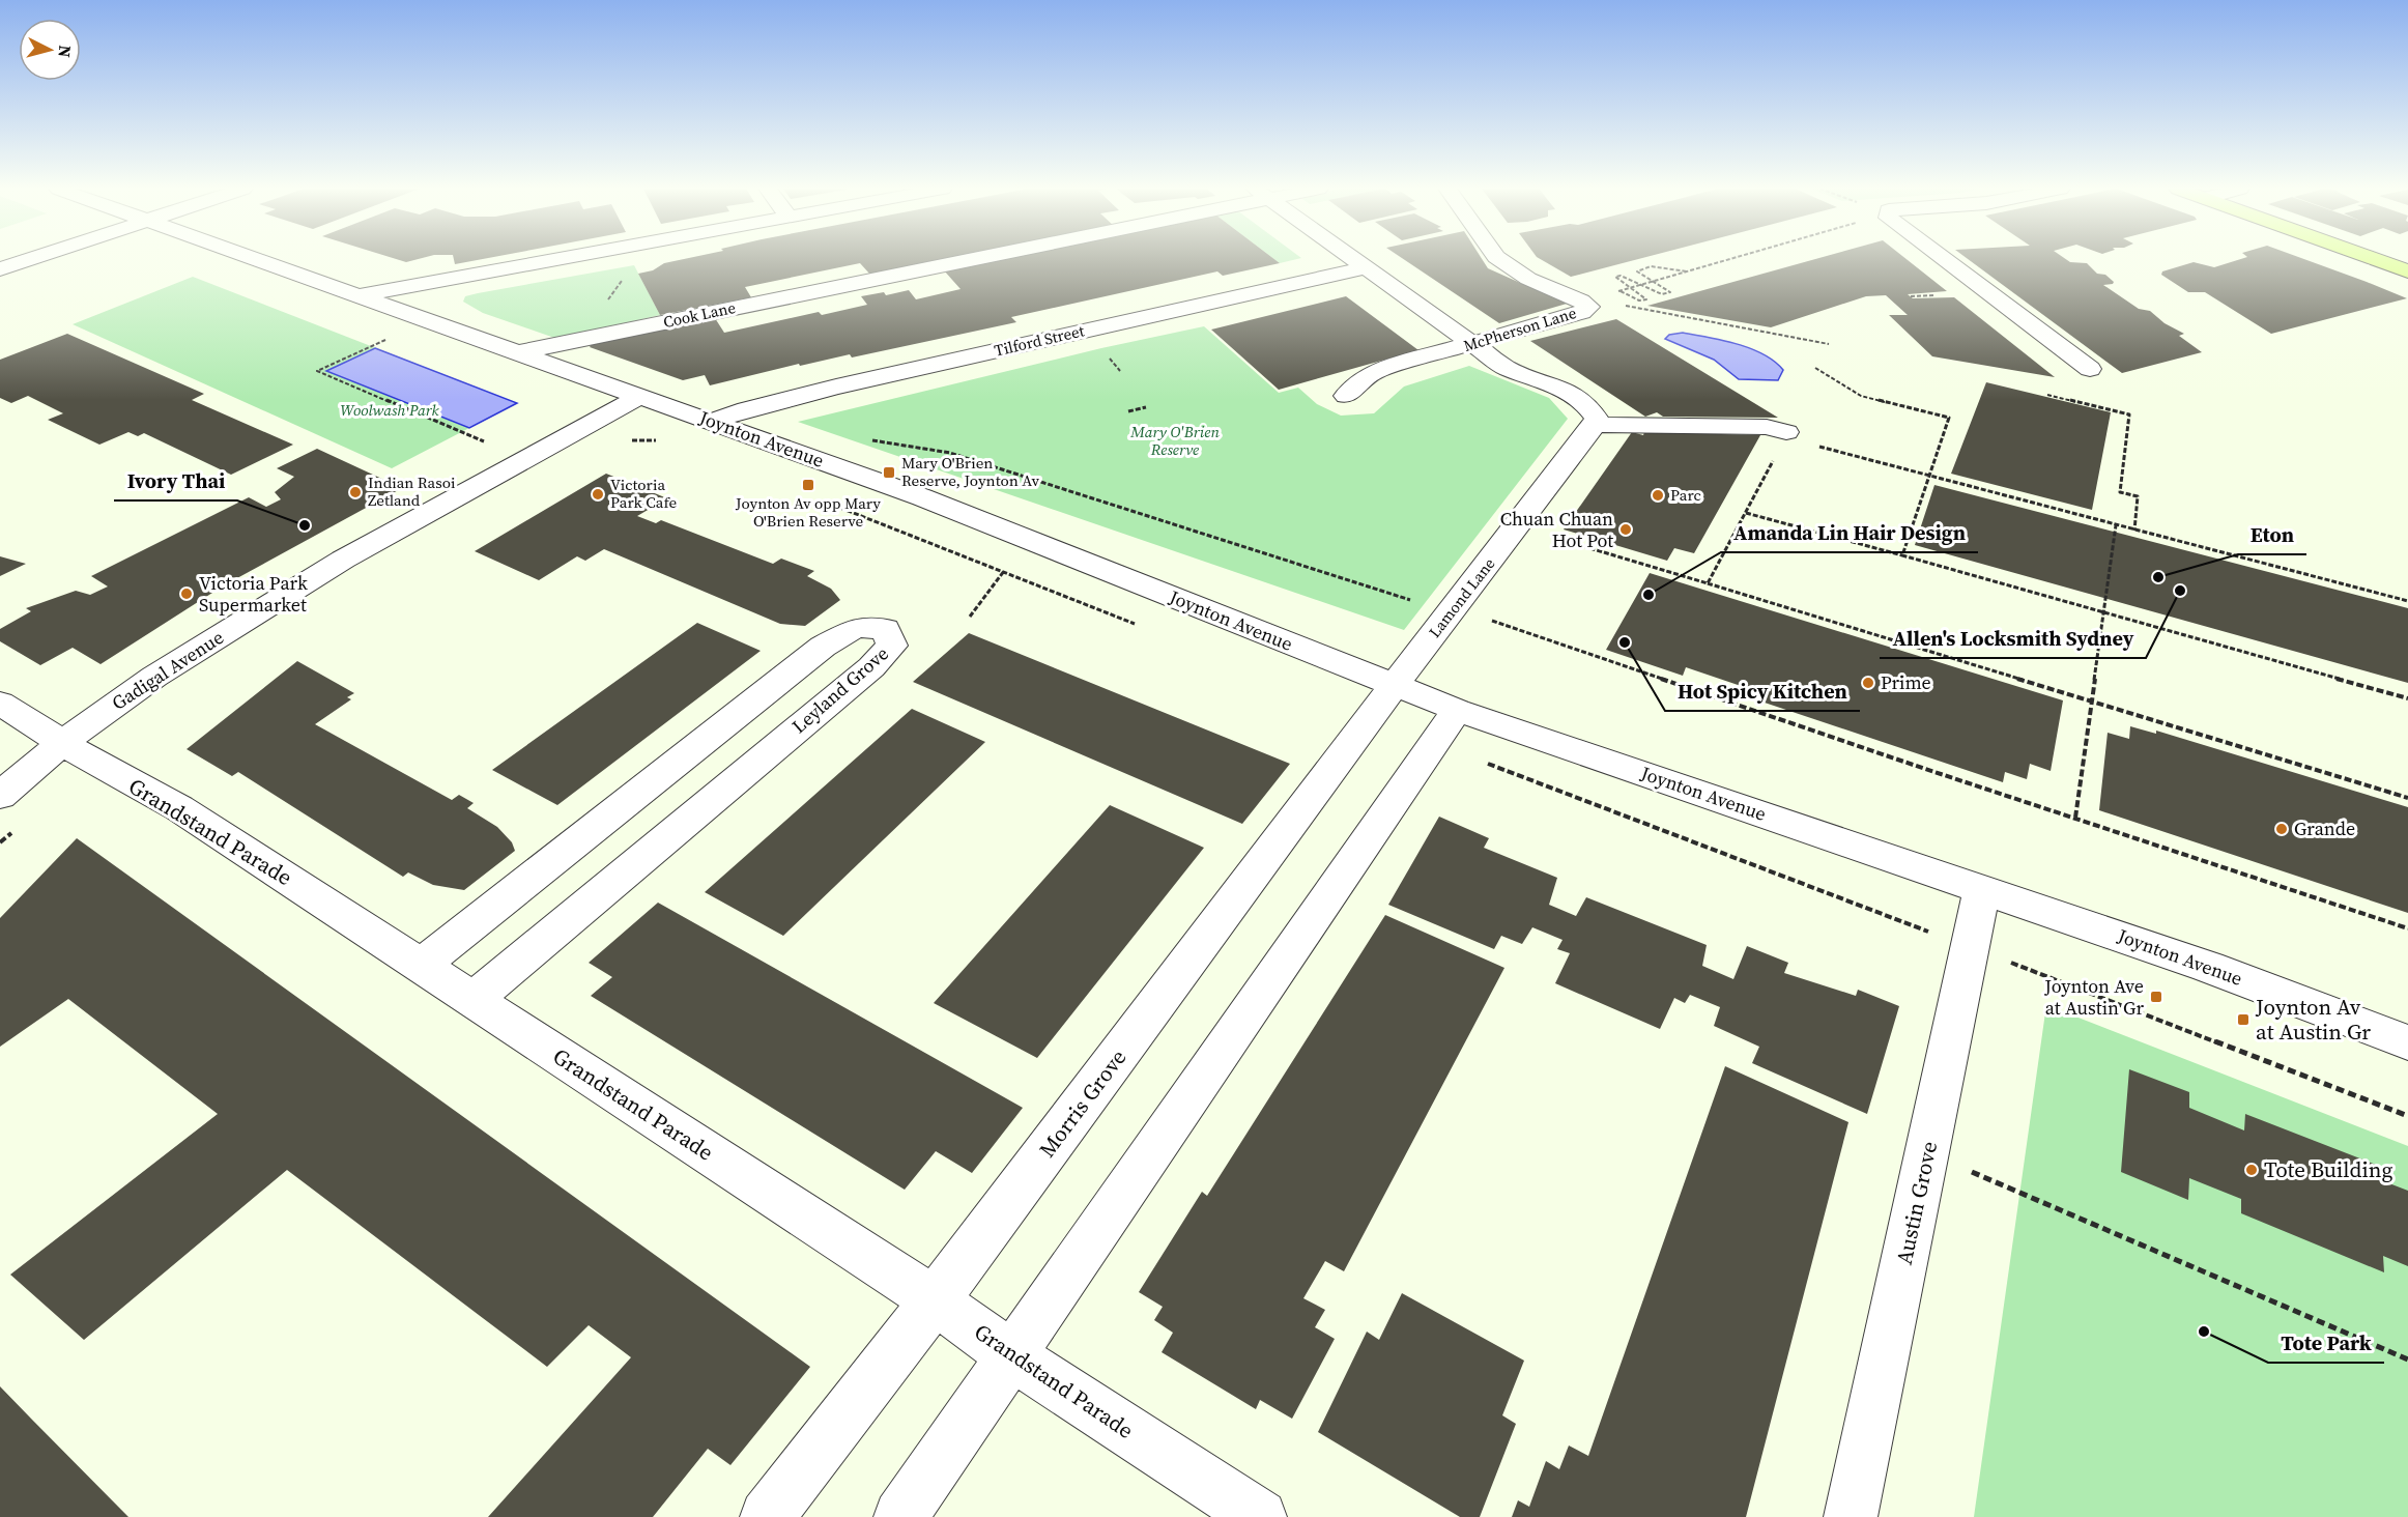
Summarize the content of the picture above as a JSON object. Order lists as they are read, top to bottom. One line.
{"streets":{"street":["Cook Lane","McPherson Lane","Tilford Street","Joynton Avenue","Lamond Lane","Gadigal Avenue","Leyland Grove","Grandstand Parade","Morris Grove","Austin Grove"]},"crossings":[["Cook Lane","Joynton Avenue"],["Tilford Street","Joynton Avenue"],["Joynton Avenue","Lamond Lane"],["Joynton Avenue","Gadigal Avenue"],["Joynton Avenue","Morris Grove"],["Joynton Avenue","Austin Grove"],["Lamond Lane","Morris Grove"],["Gadigal Avenue","Grandstand Parade"],["Leyland Grove","Grandstand Parade"],["Grandstand Parade","Morris Grove"]],"parks":["Woolwash Park","Mary O'Brien Reserve"],"places":{"transit":["Mary O'Brien Reserve, Joynton Av","Joynton Av opp Mary O'Brien Reserve","Joynton Ave at Austin Gr","Joynton Av at Austin Gr"],"other":["Indian Rasoi Zetland","Victoria Park Cafe","Parc","Ivory Thai","Chuan Chuan Hot Pot","Eton","Allen's Locksmith Sydney","Victoria Park Supermarket","Amanda Lin Hair Design","Hot Spicy Kitchen","Prime","Grande","Tote Building","Tote Park"]},"north":"right"}
